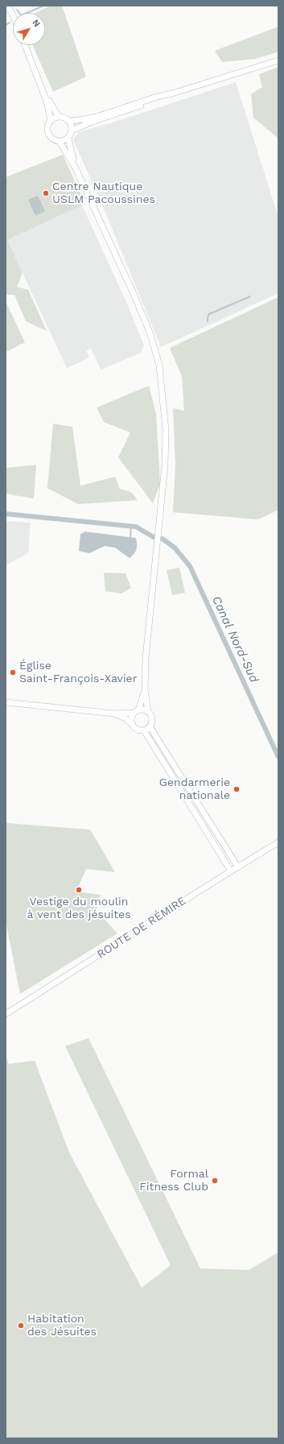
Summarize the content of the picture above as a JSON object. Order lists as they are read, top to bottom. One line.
{"streets":{"street":["ROUTE DE RÉMIRE"]},"water":["Canal Nord-Sud"],"places":["Centre Nautique USLM Pacoussines","Église Saint-François-Xavier","Gendarmerie nationale","Vestige du moulin à vent des jésuites","Formal Fitness Club","Habitation des Jésuites"],"north":"top right"}
